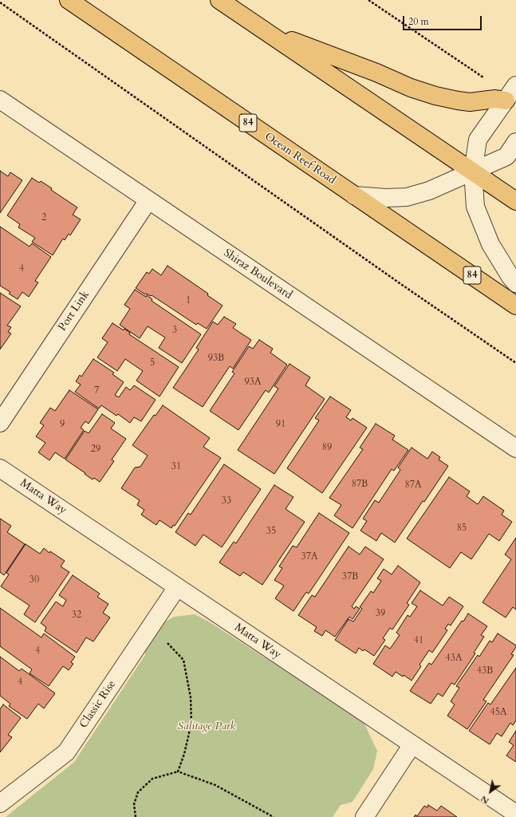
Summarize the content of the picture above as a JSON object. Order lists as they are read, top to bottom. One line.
{"streets":{"main road":["84","Ocean Reef Road"],"street":["Shiraz Boulevard","Port Link","Matta Way","Classic Rise"]},"crossings":[["Shiraz Boulevard","Port Link"],["Matta Way","Classic Rise"]],"parks":["Salitage Park"],"house_numbers":["2","4","1","3","93B","5","93A","7","9","91","89","29","31","87B","87A","33","85","35","37A","37B","30","39","32","41","4","43A","43B","4","45A"],"scale_bar":"20 m","north":"bottom left"}
